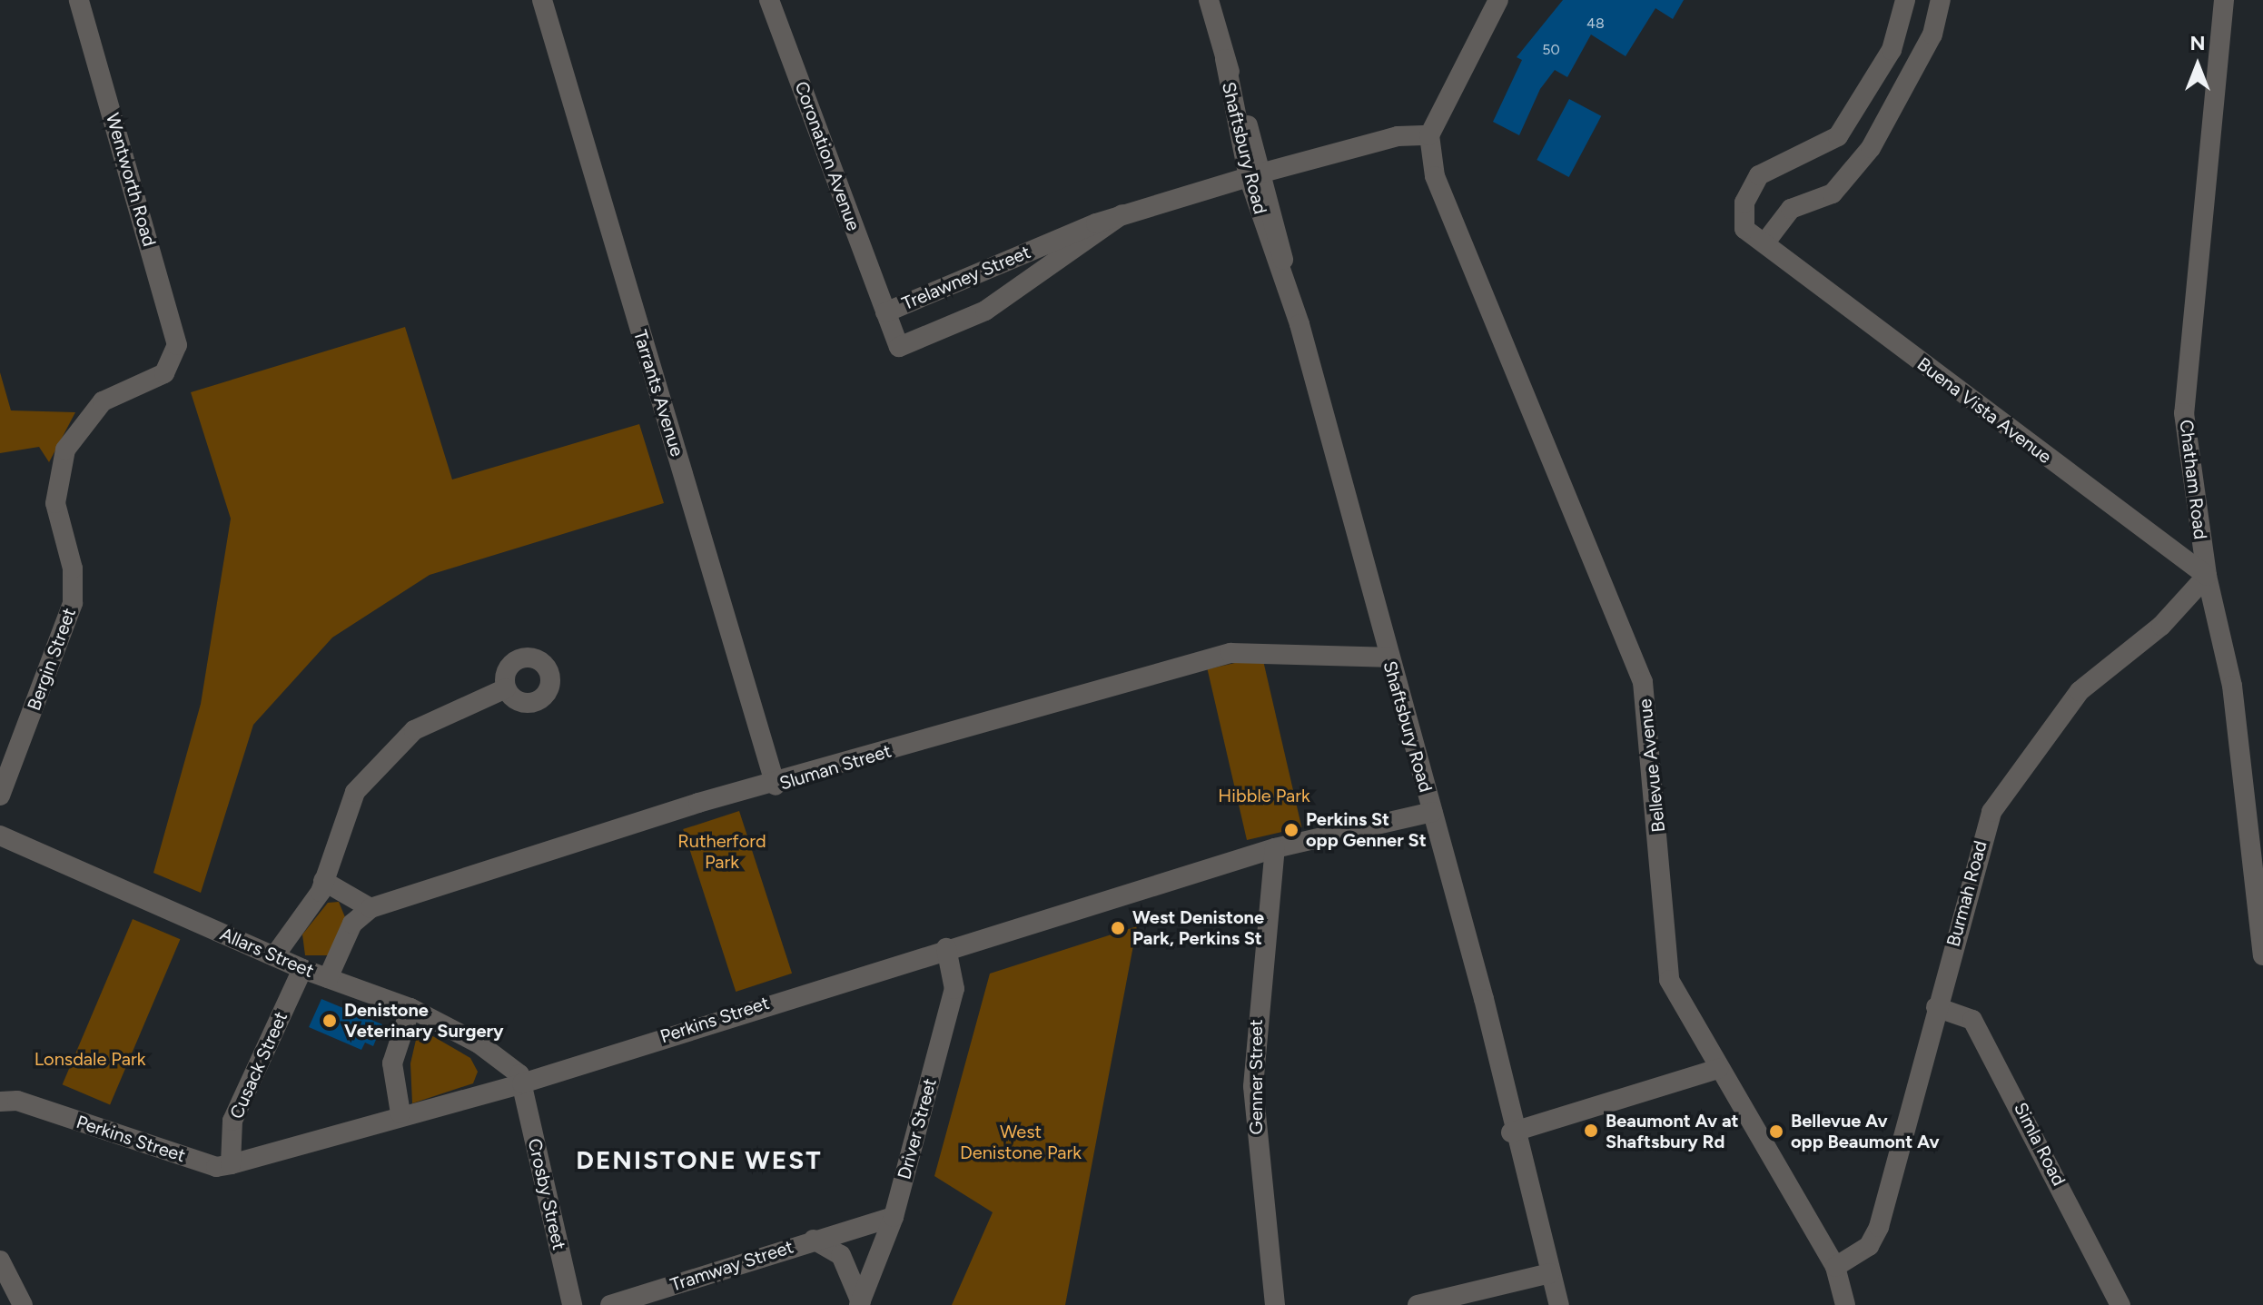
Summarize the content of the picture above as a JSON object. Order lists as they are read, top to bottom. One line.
{"streets":{"street":["Shaftsbury Road","Coronation Avenue","Wentworth Road","Trelawney Street","Tarrants Avenue","Buena Vista Avenue","Chatham Road","Bergin Street","Bellevue Avenue","Sluman Street","Burmah Road","Allars Street","Perkins Street","Cusack Street","Genner Street","Driver Street","Simla Road","Crosby Street","Tramway Street"]},"crossings":[["Shaftsbury Road","Trelawney Street"],["Shaftsbury Road","Sluman Street"],["Shaftsbury Road","Perkins Street"],["Coronation Avenue","Trelawney Street"],["Wentworth Road","Bergin Street"],["Trelawney Street","Bellevue Avenue"],["Tarrants Avenue","Sluman Street"],["Buena Vista Avenue","Chatham Road"],["Buena Vista Avenue","Burmah Road"],["Chatham Road","Burmah Road"],["Bellevue Avenue","Burmah Road"],["Burmah Road","Simla Road"],["Allars Street","Perkins Street"],["Allars Street","Cusack Street"],["Allars Street","Crosby Street"],["Perkins Street","Cusack Street"],["Perkins Street","Genner Street"],["Perkins Street","Driver Street"],["Perkins Street","Crosby Street"],["Driver Street","Tramway Street"]],"districts":["DENISTONE WEST"],"parks":["Hibble Park","Rutherford Park","Lonsdale Park","West Denistone Park"],"places":["Perkins St opp Genner St","West Denistone Park, Perkins St","Denistone Veterinary Surgery","Beaumont Av at Shaftsbury Rd","Bellevue Av opp Beaumont Av"],"house_numbers":["48","50"],"north":"top"}
